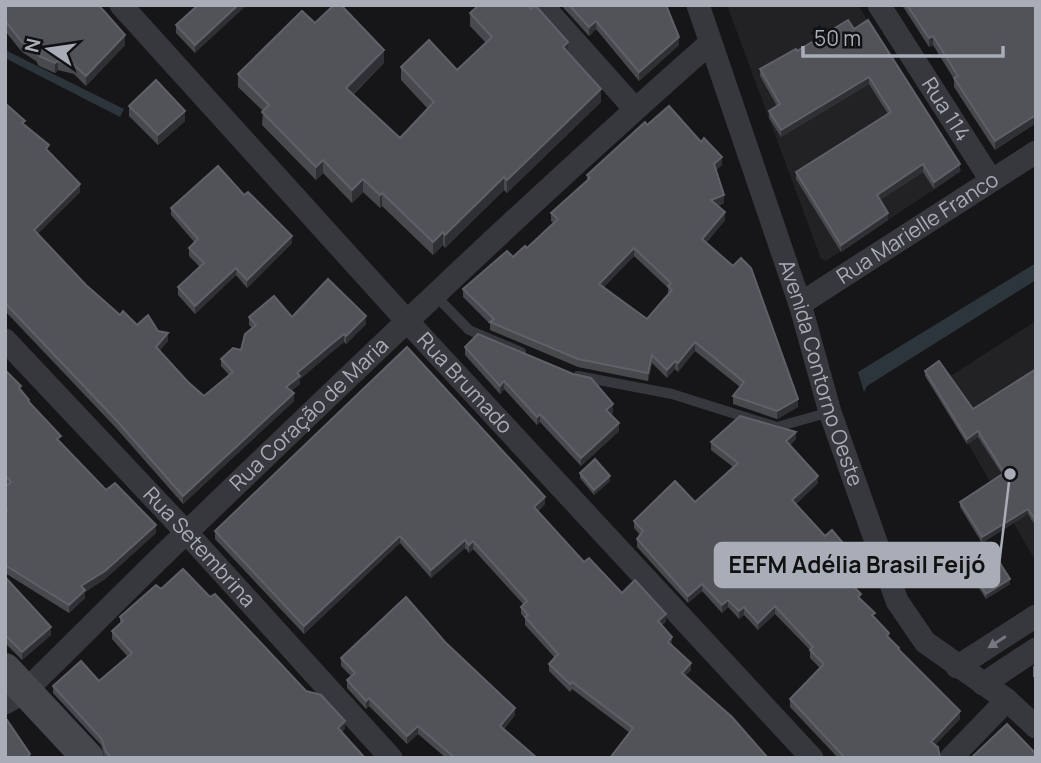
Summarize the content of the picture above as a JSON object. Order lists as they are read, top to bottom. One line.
{"streets":{"street":["Rua 114","Rua Marielle Franco","Avenida Contorno Oeste","Rua Brumado","Rua Coração de Maria","Rua Setembrina"]},"crossings":[["Rua 114","Rua Marielle Franco"],["Rua Marielle Franco","Avenida Contorno Oeste"],["Avenida Contorno Oeste","Rua Coração de Maria"],["Rua Brumado","Rua Coração de Maria"],["Rua Coração de Maria","Rua Setembrina"]],"places":["EEFM Adélia Brasil Feijó"],"scale_bar":"50 m","north":"left"}
